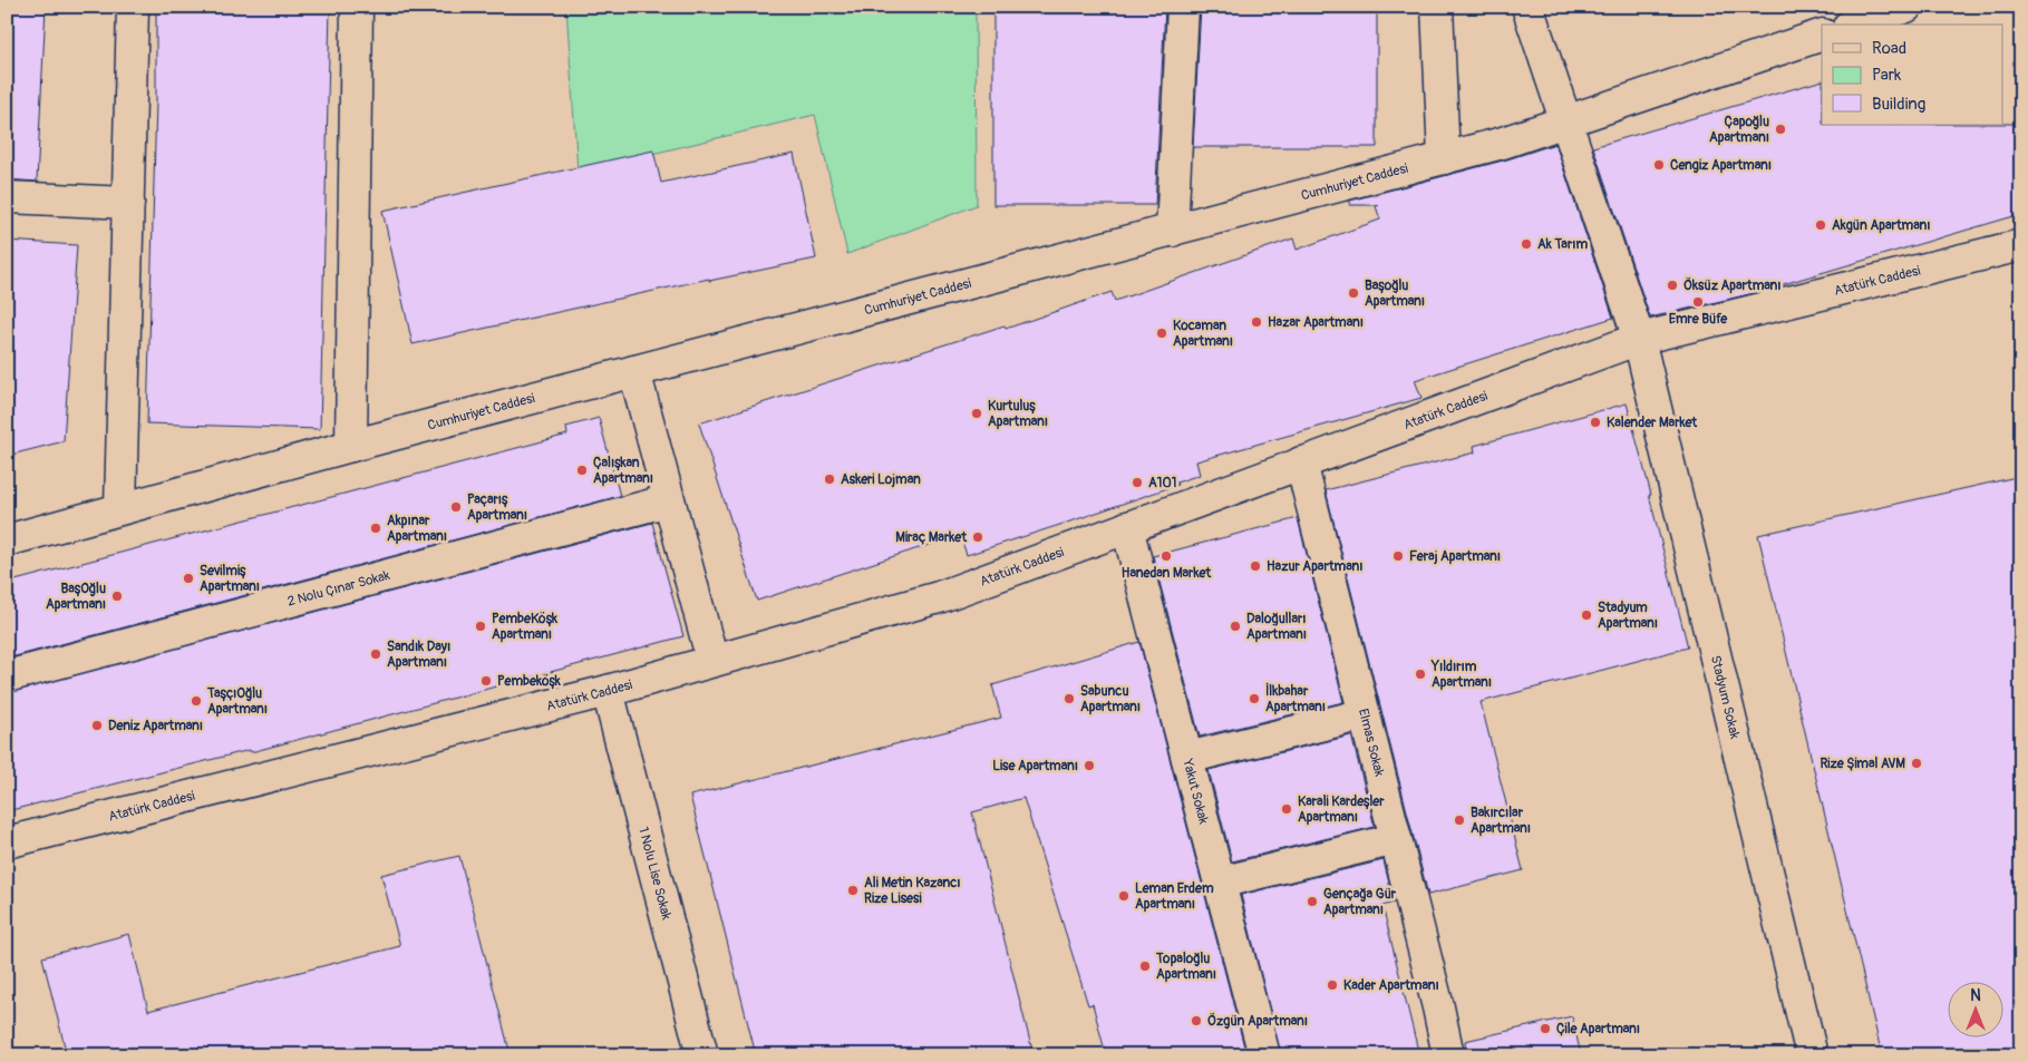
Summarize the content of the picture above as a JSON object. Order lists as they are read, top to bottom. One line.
{"streets":{"street":["Cumhuriyet Caddesi","Atatürk Caddesi","2 Nolu Çınar Sokak","Stadyum Sokak","Elmas Sokak","Yakut Sokak","1 Nolu Lise Sokak"]},"crossings":[["Cumhuriyet Caddesi","Stadyum Sokak"],["Atatürk Caddesi","Stadyum Sokak"],["Atatürk Caddesi","Elmas Sokak"],["Atatürk Caddesi","Yakut Sokak"],["Atatürk Caddesi","1 Nolu Lise Sokak"]],"places":["Çapoğlu Apartmanı","Cengiz Apartmanı","Akgün Apartmanı","Ak Tarım","Öksüz Apartmanı","Başoğlu Apartmanı","Emre Büfe","Hazar Apartmanı","Kocaman Apartmanı","Kurtuluş Apartmanı","Kalender Market","Çalışkan Apartmanı","Askeri Lojman","A101","Paçarış Apartmanı","Akpınar Apartmanı","Miraç Market","Hanedan Market","Feraj Apartmanı","Hazur Apartmanı","Sevilmiş Apartmanı","BaşOğlu Apartmanı","Stadyum Apartmanı","PembeKöşk Apartmanı","Daloğulları Apartmanı","Sandık Dayı Apartmanı","Yıldırım Apartmanı","Pembeköşk","Sabuncu Apartmanı","İlkbahar Apartmanı","TaşçıOğlu Apartmanı","Deniz Apartmanı","Rize Şimal AVM","Lise Apartmanı","Karali Kardeşler Apartmanı","Bakırcılar Apartmanı","Ali Metin Kazancı Rize Lisesi","Leman Erdem Apartmanı","Gençağa Gür Apartmanı","Topaloğlu Apartmanı","Kader Apartmanı","Özgün Apartmanı","Çile Apartmanı"],"legend":["Road","Park","Building"],"north":"top"}
